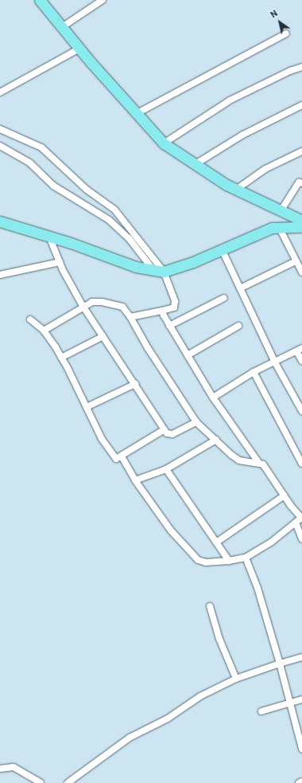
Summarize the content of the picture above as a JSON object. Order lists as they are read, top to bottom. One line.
{"north":"top left"}
